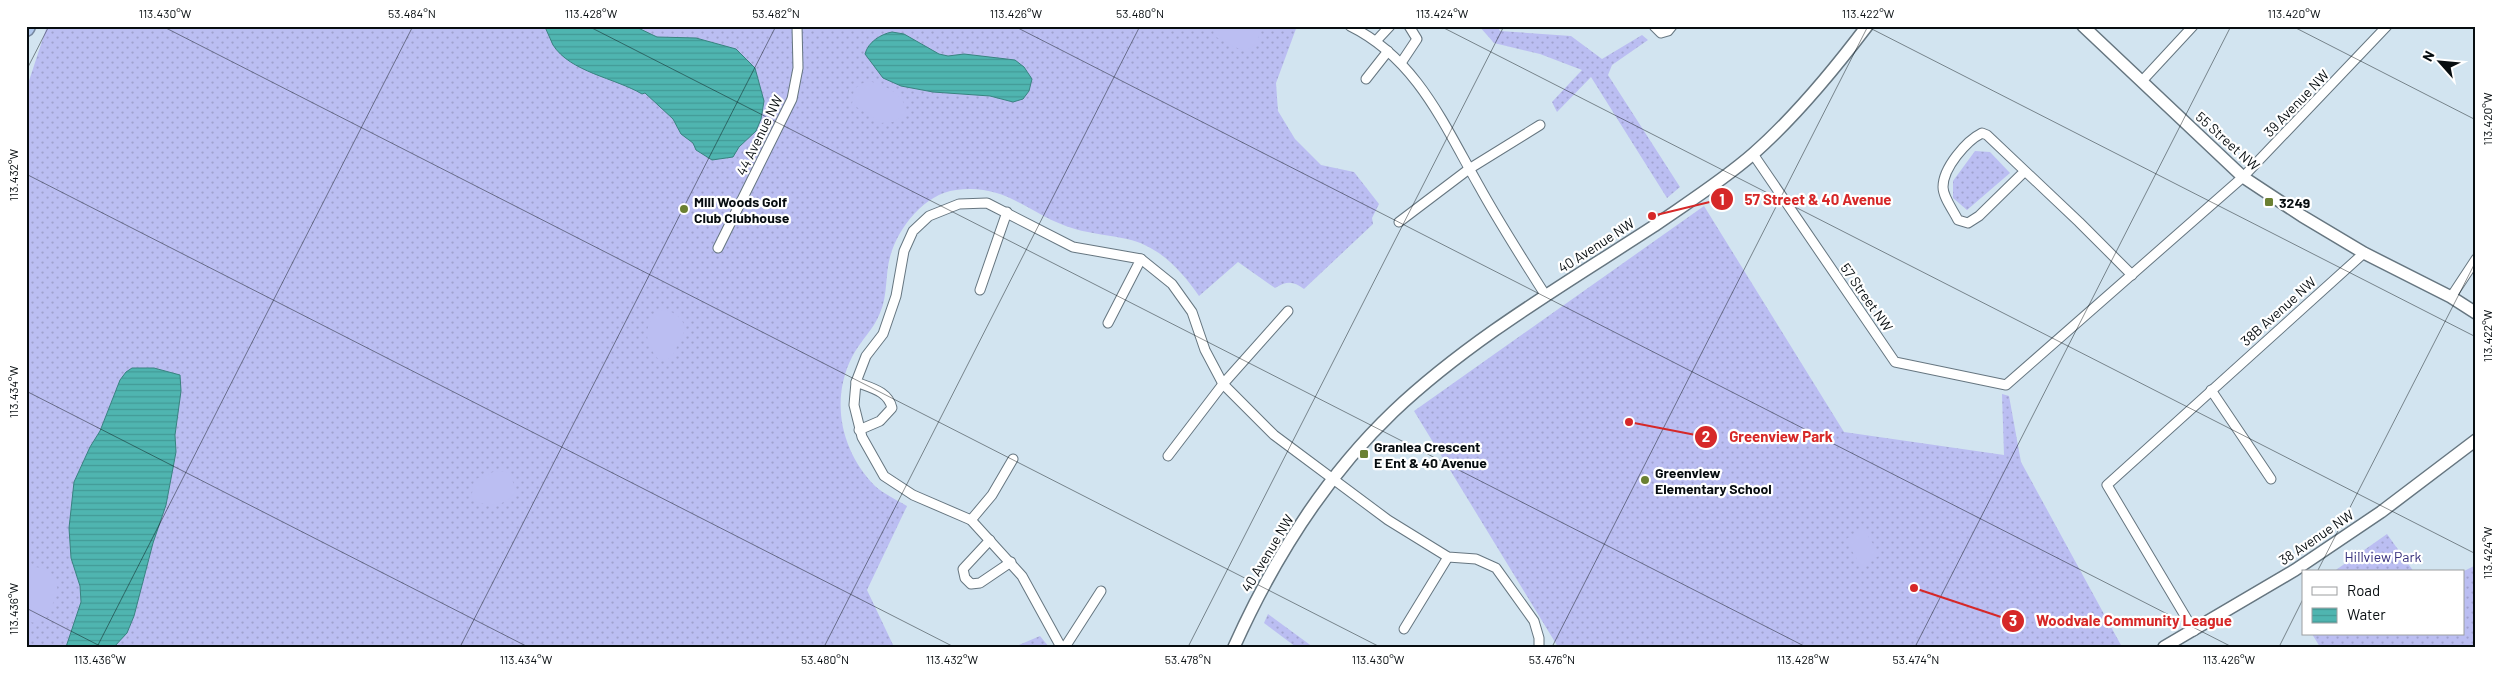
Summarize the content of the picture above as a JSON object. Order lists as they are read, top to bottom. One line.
{"streets":{"street":["39 Avenue NW","44 Avenue NW","55 Street NW","40 Avenue NW","57 Street NW","38B Avenue NW","38 Avenue NW"]},"crossings":[["39 Avenue NW","55 Street NW"],["39 Avenue NW","57 Street NW"],["55 Street NW","38B Avenue NW"],["40 Avenue NW","57 Street NW"],["38B Avenue NW","38 Avenue NW"]],"parks":["Hillview Park"],"places":{"transit":["3249","Granlea Crescent E Ent & 40 Avenue"],"other":["Mill Woods Golf Club Clubhouse","57 Street & 40 Avenue","Greenview Park","Greenview Elementary School","Woodvale Community League"]},"legend":["Road","Water"],"north":"top left","coordinates":["113.430°W","53.484°N","113.428°W","53.482°N","113.426°W","53.480°N","113.424°W","113.422°W","113.420°W","113.432°W","113.434°W","113.436°W","53.478°N","53.476°N","53.474°N"]}
